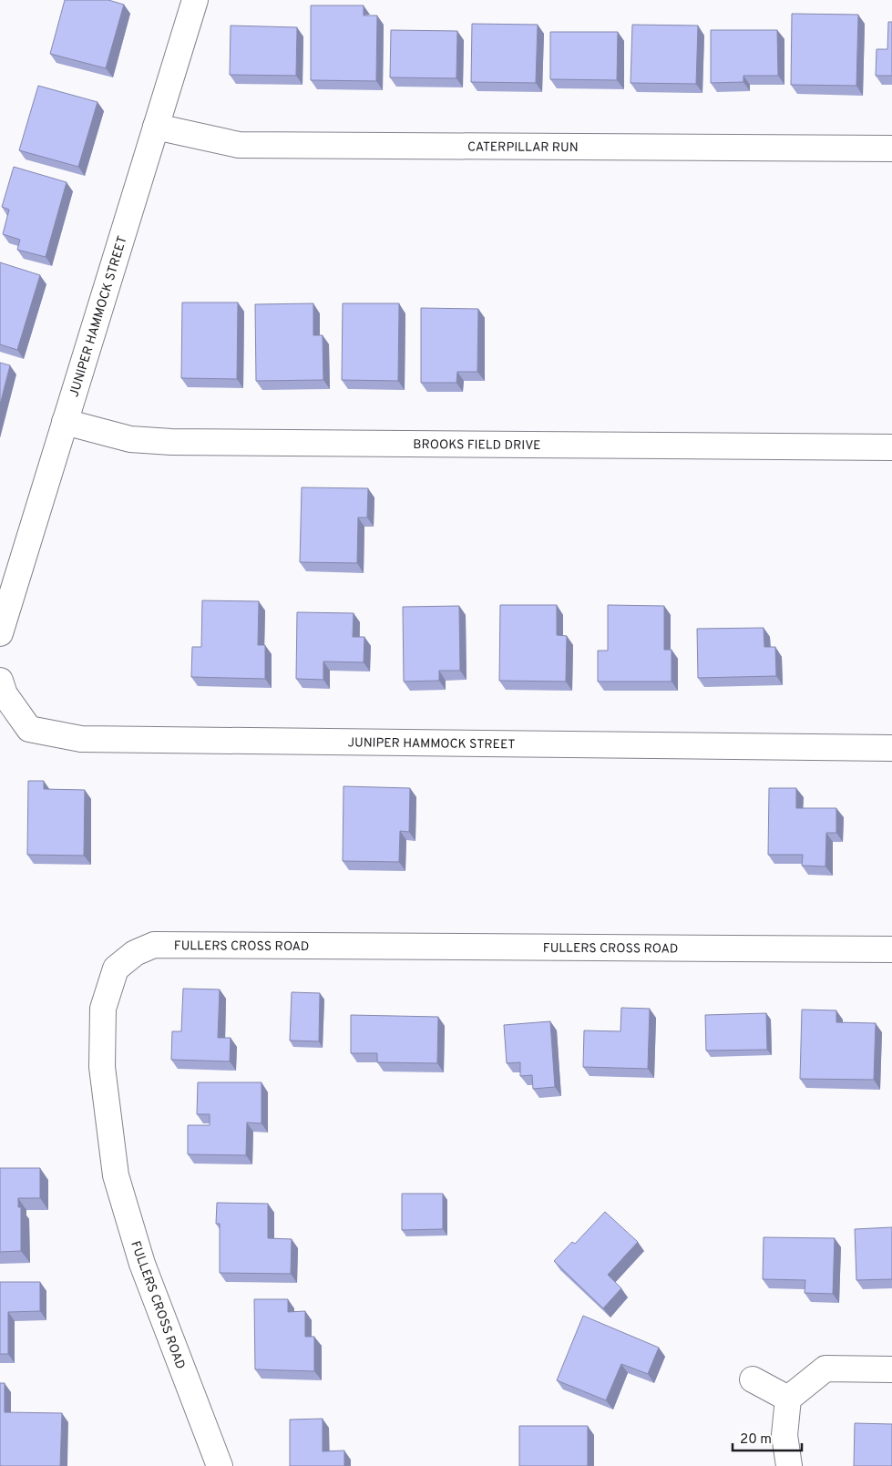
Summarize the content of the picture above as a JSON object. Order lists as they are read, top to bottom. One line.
{"streets":{"street":["CATERPILLAR RUN","JUNIPER HAMMOCK STREET","BROOKS FIELD DRIVE","FULLERS CROSS ROAD"]},"crossings":[["CATERPILLAR RUN","JUNIPER HAMMOCK STREET"],["JUNIPER HAMMOCK STREET","BROOKS FIELD DRIVE"]],"scale_bar":"20 m"}
